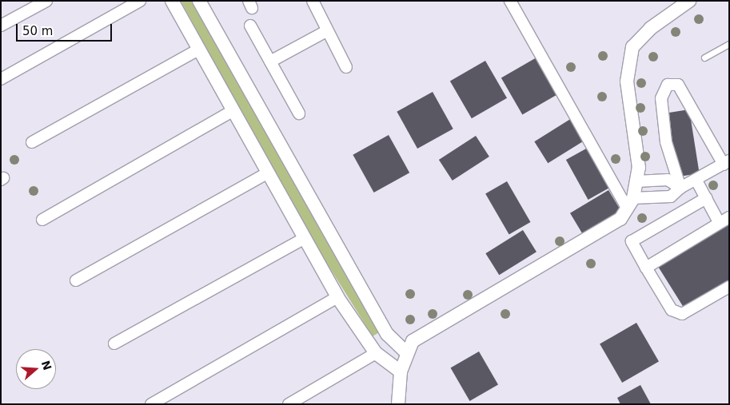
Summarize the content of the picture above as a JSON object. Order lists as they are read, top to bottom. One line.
{"scale_bar":"50 m","north":"right"}
